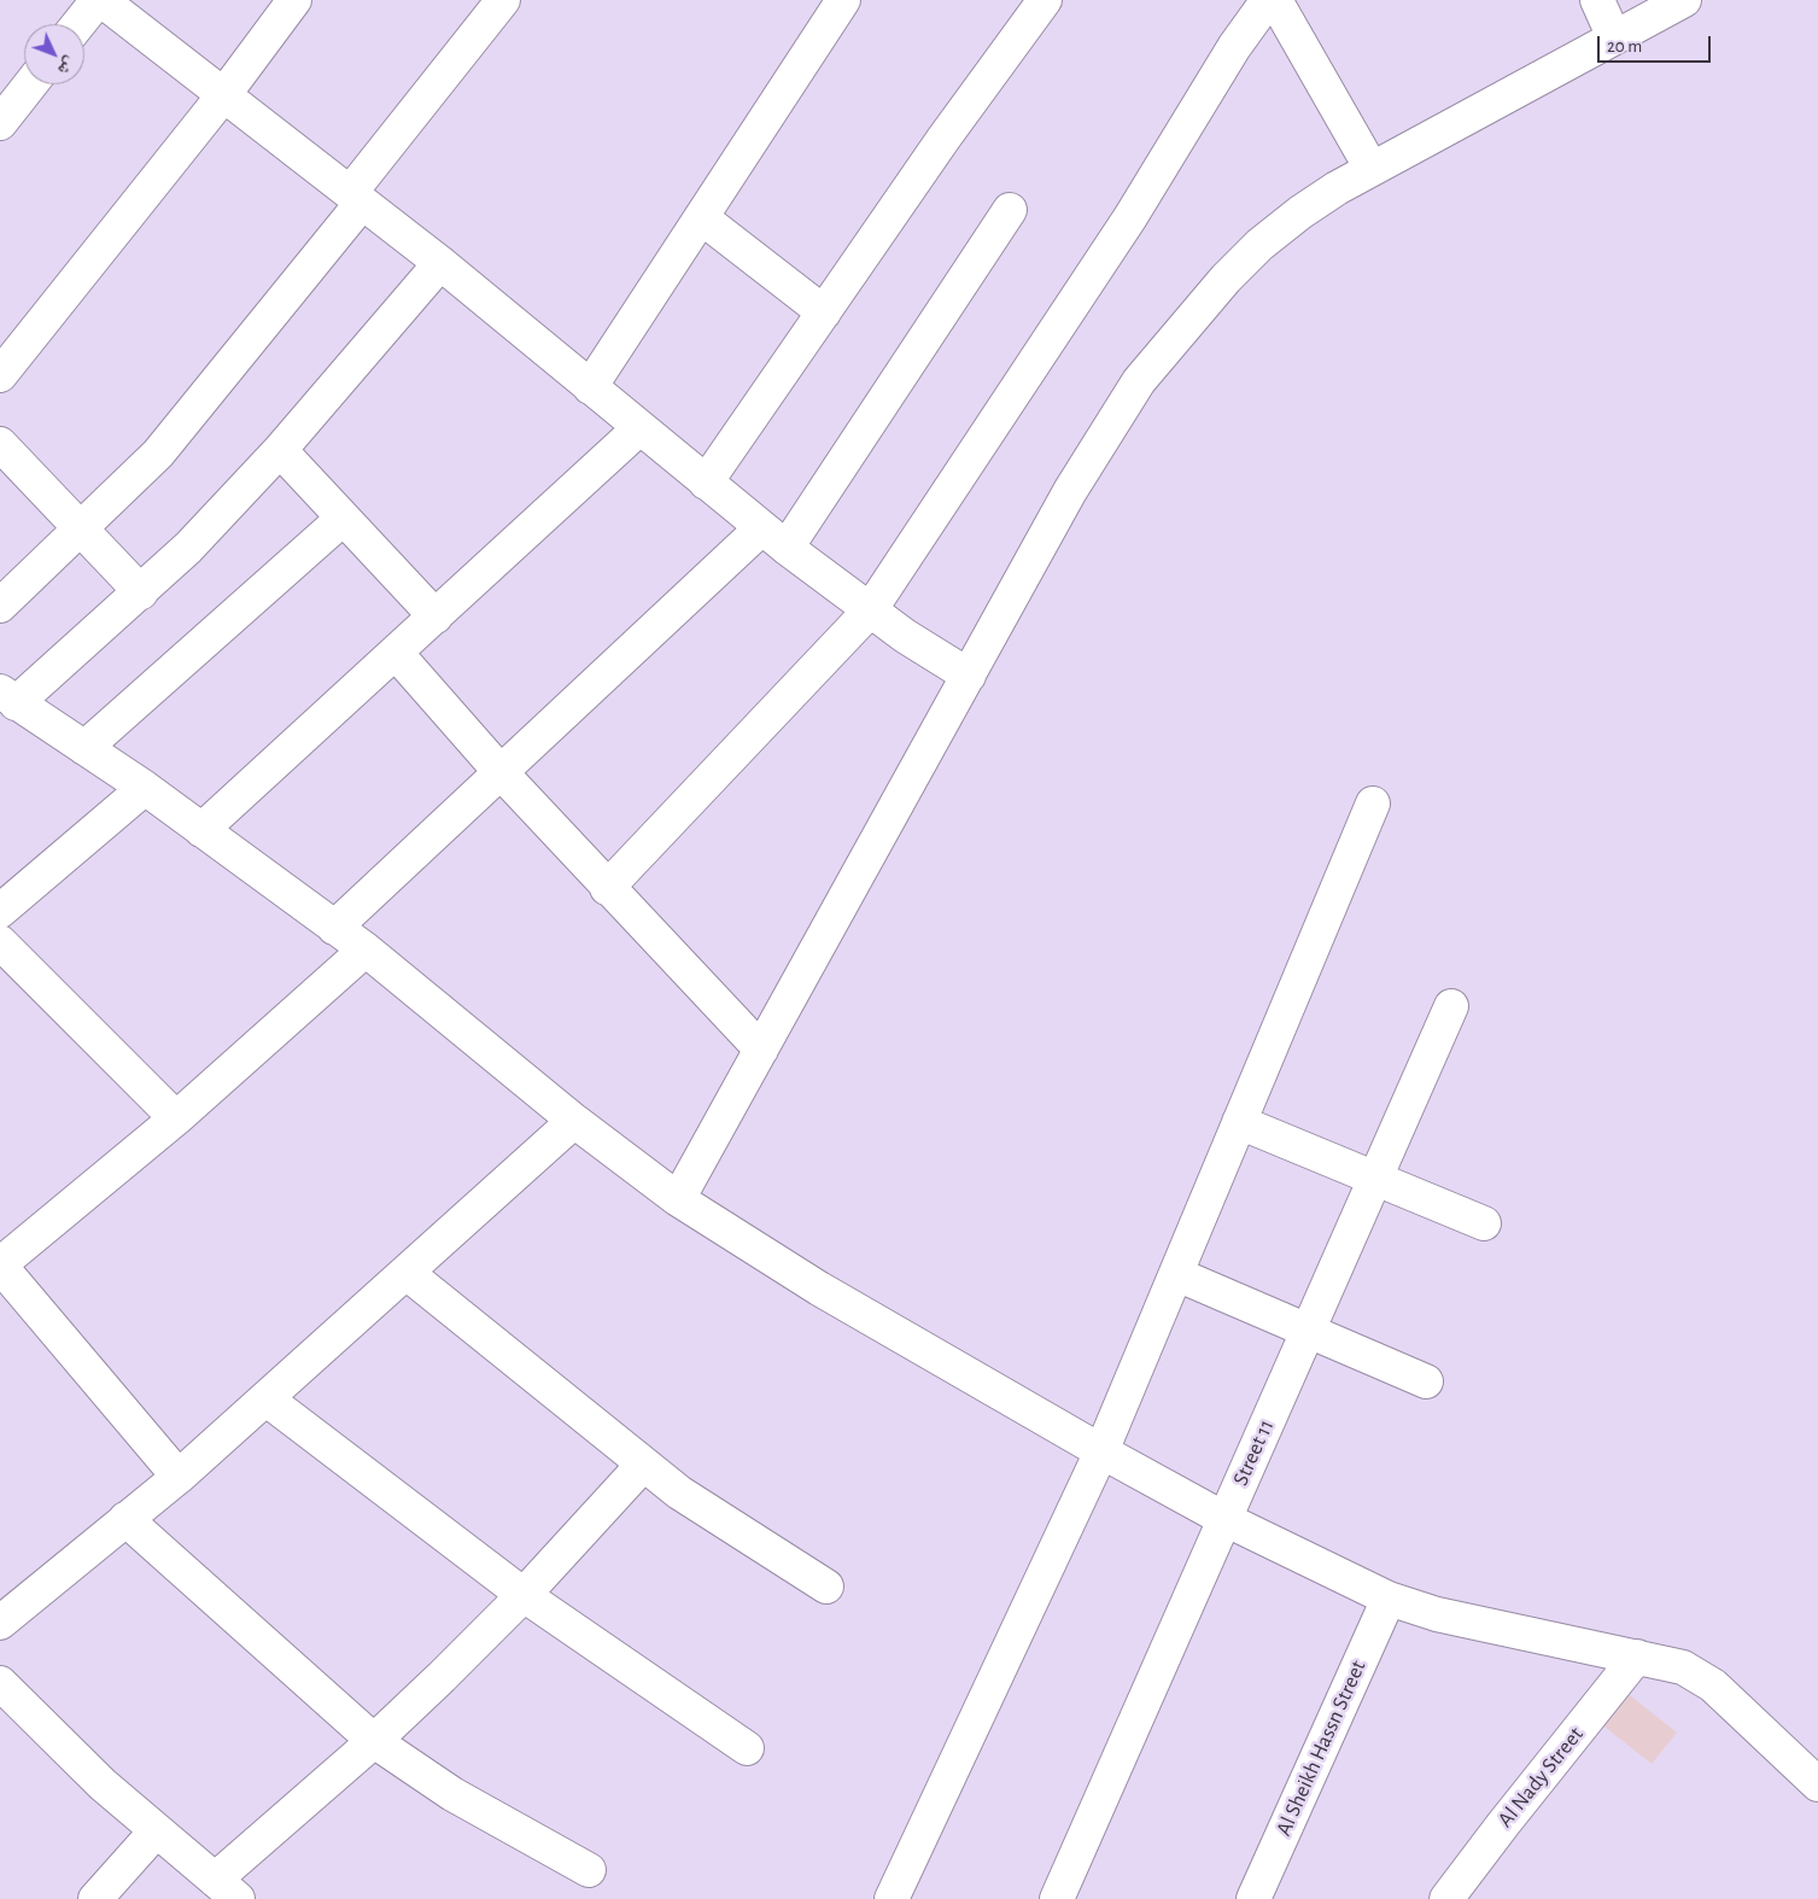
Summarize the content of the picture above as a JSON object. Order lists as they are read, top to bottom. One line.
{"streets":{"street":["Street 11","Al Sheikh Hassn Street","Al Nady Street"]},"scale_bar":"20 m","north":"bottom right"}
